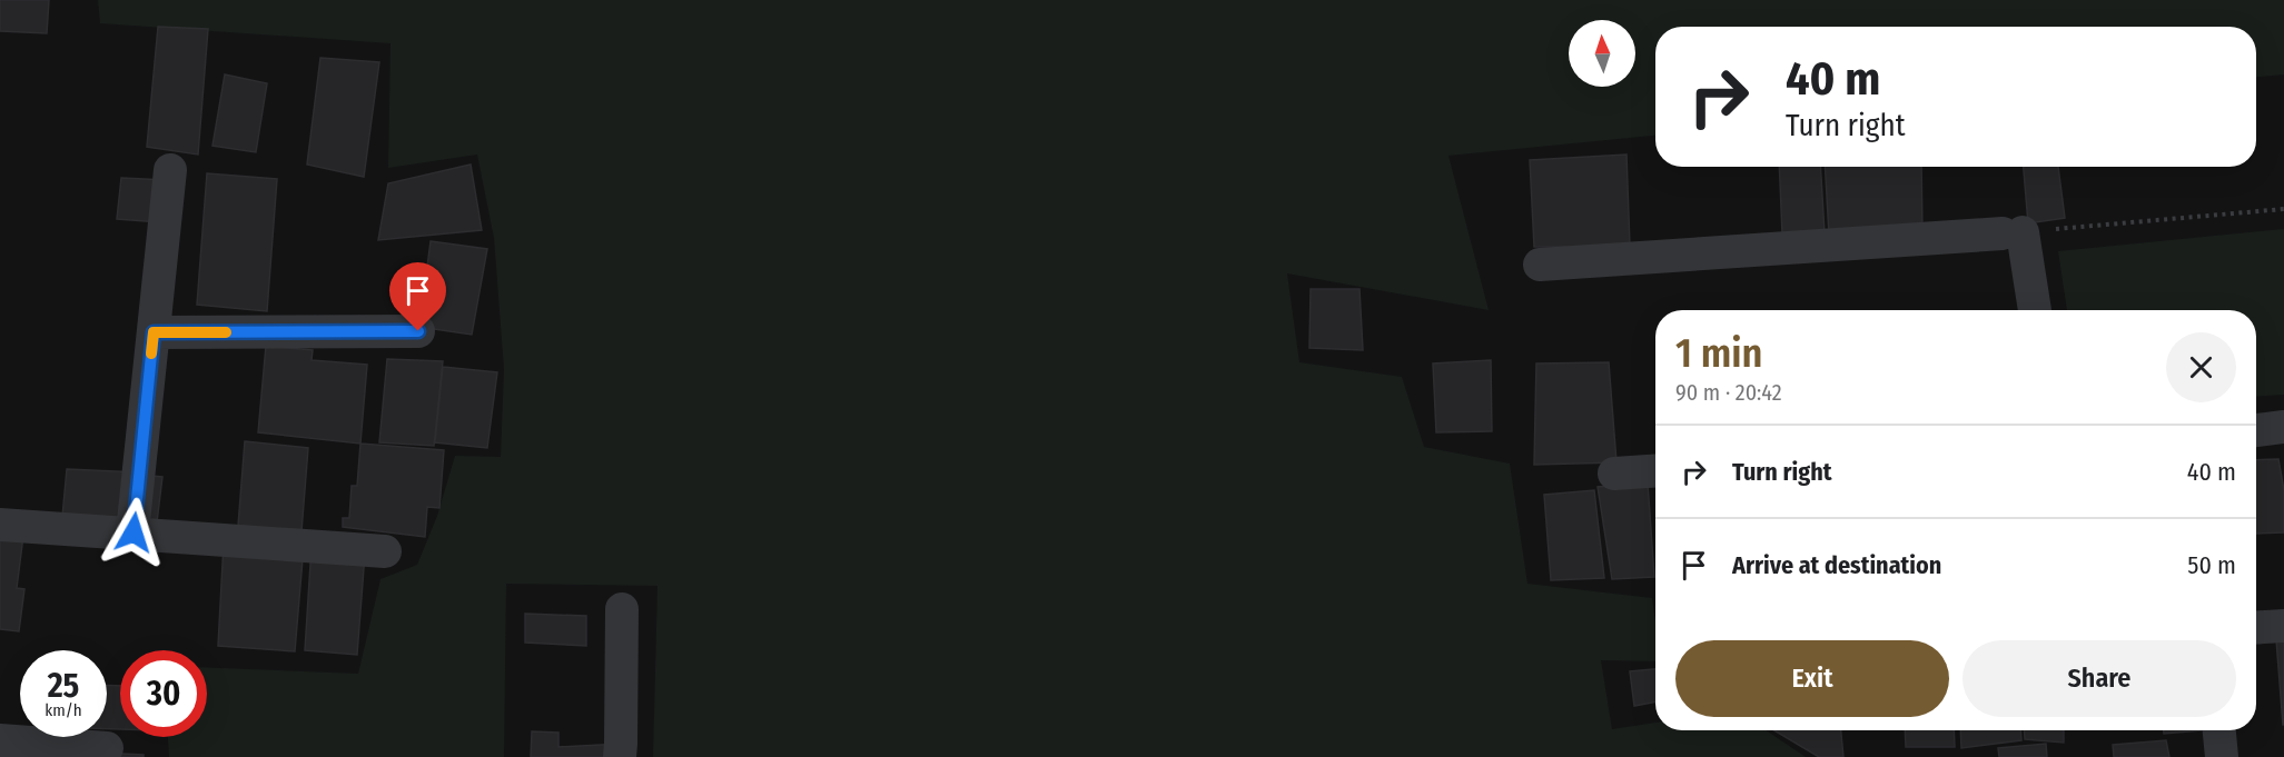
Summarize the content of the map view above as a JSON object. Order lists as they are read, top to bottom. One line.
{"north":"top","page":{"turn":["40 m","Turn right"],"heading":["1 min","90 m · 20:42"],"list":[{"name":"Turn right","value":"40 m"},{"name":"Arrive at destination","value":"50 m"}],"buttons":["Exit","Share"],"speed":"25 km/h","limit":"30"}}
